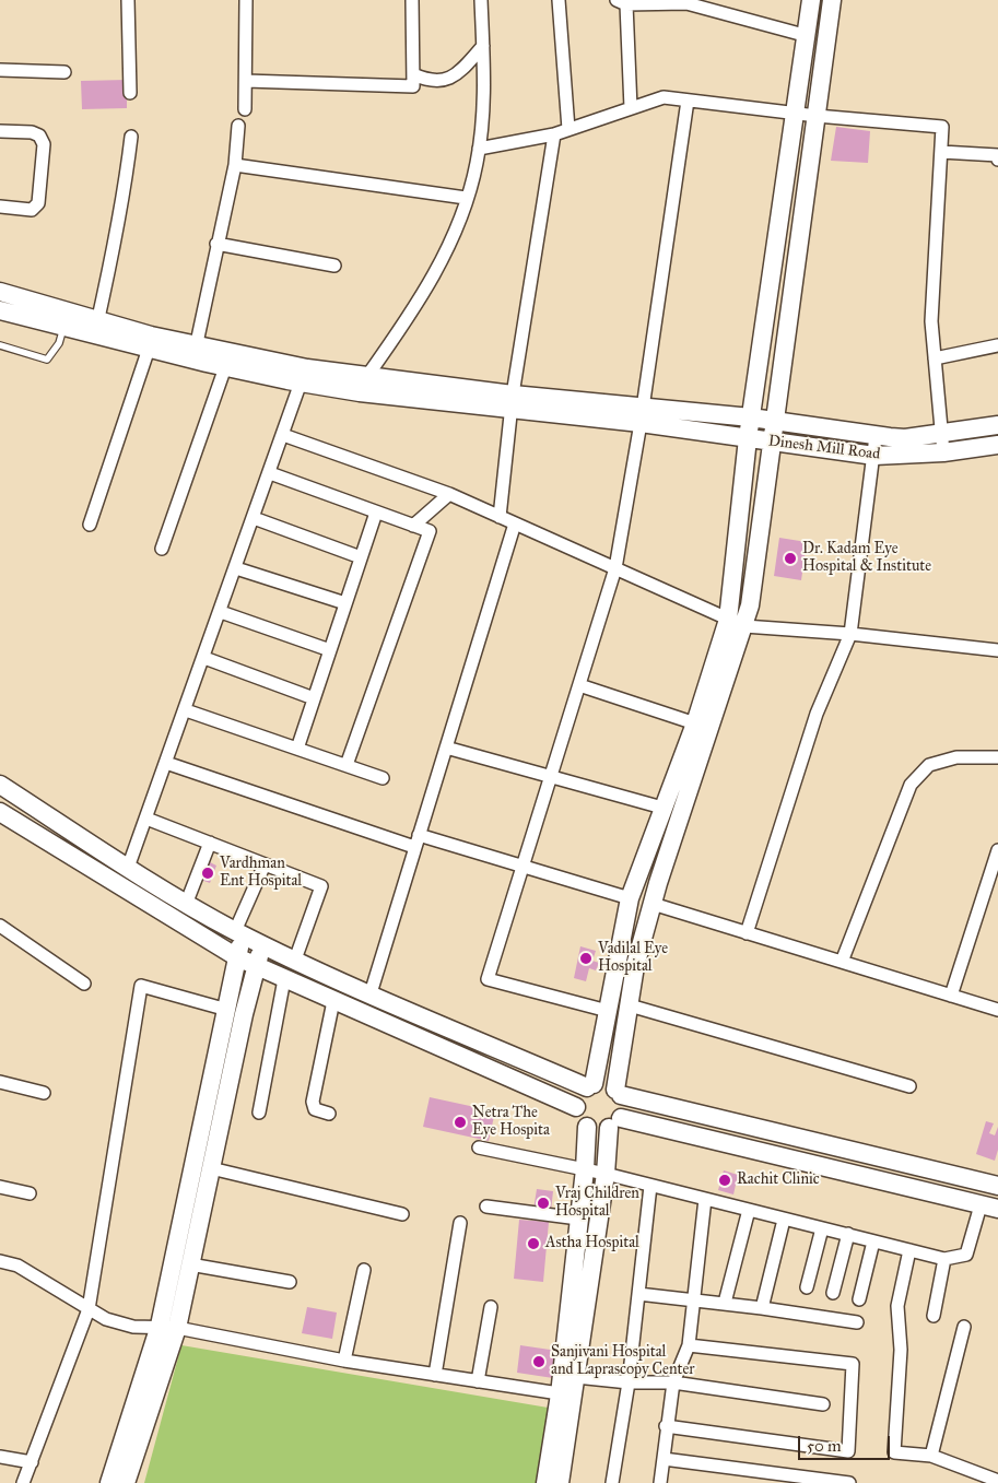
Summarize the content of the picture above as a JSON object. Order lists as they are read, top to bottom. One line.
{"streets":{"main road":["Dinesh Mill Road"]},"places":["Dr. Kadam Eye Hospital & Institute","Vardhman Ent Hospital","Vadilal Eye Hospital","Netra The Eye Hospita","Rachit Clinic","Vraj Children Hospital","Astha Hospital","Sanjivani Hospital and Laprascopy Center"],"scale_bar":"50 m"}
